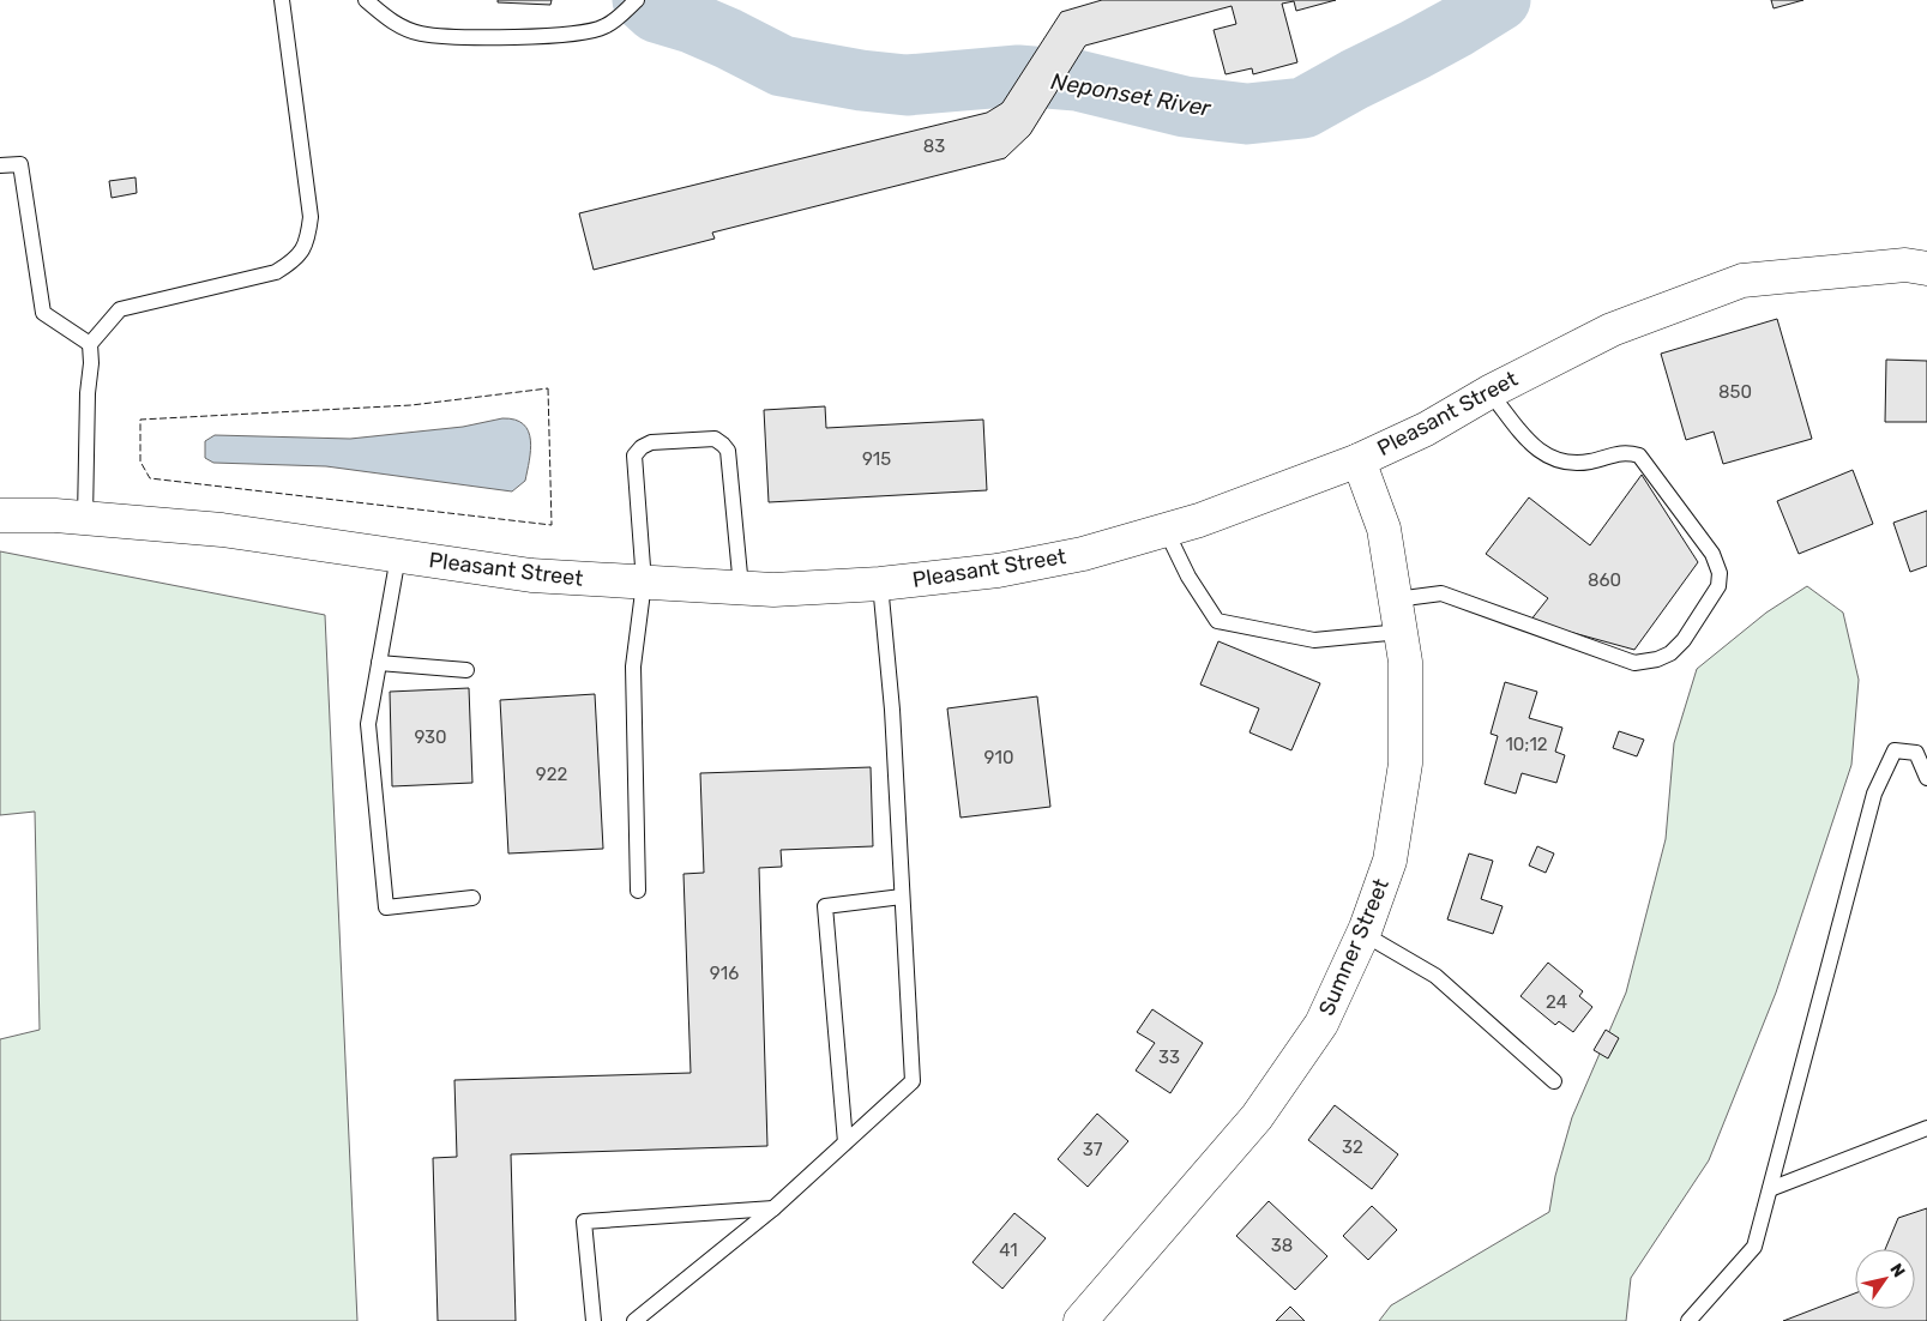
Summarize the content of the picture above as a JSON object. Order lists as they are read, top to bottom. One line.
{"streets":{"street":["Pleasant Street","Sumner Street"]},"crossings":[["Pleasant Street","Sumner Street"]],"water":["Neponset River"],"house_numbers":["83","850","915","860","930","10;12","910","922","916","24","33","32","37","38","41"],"north":"top right"}
